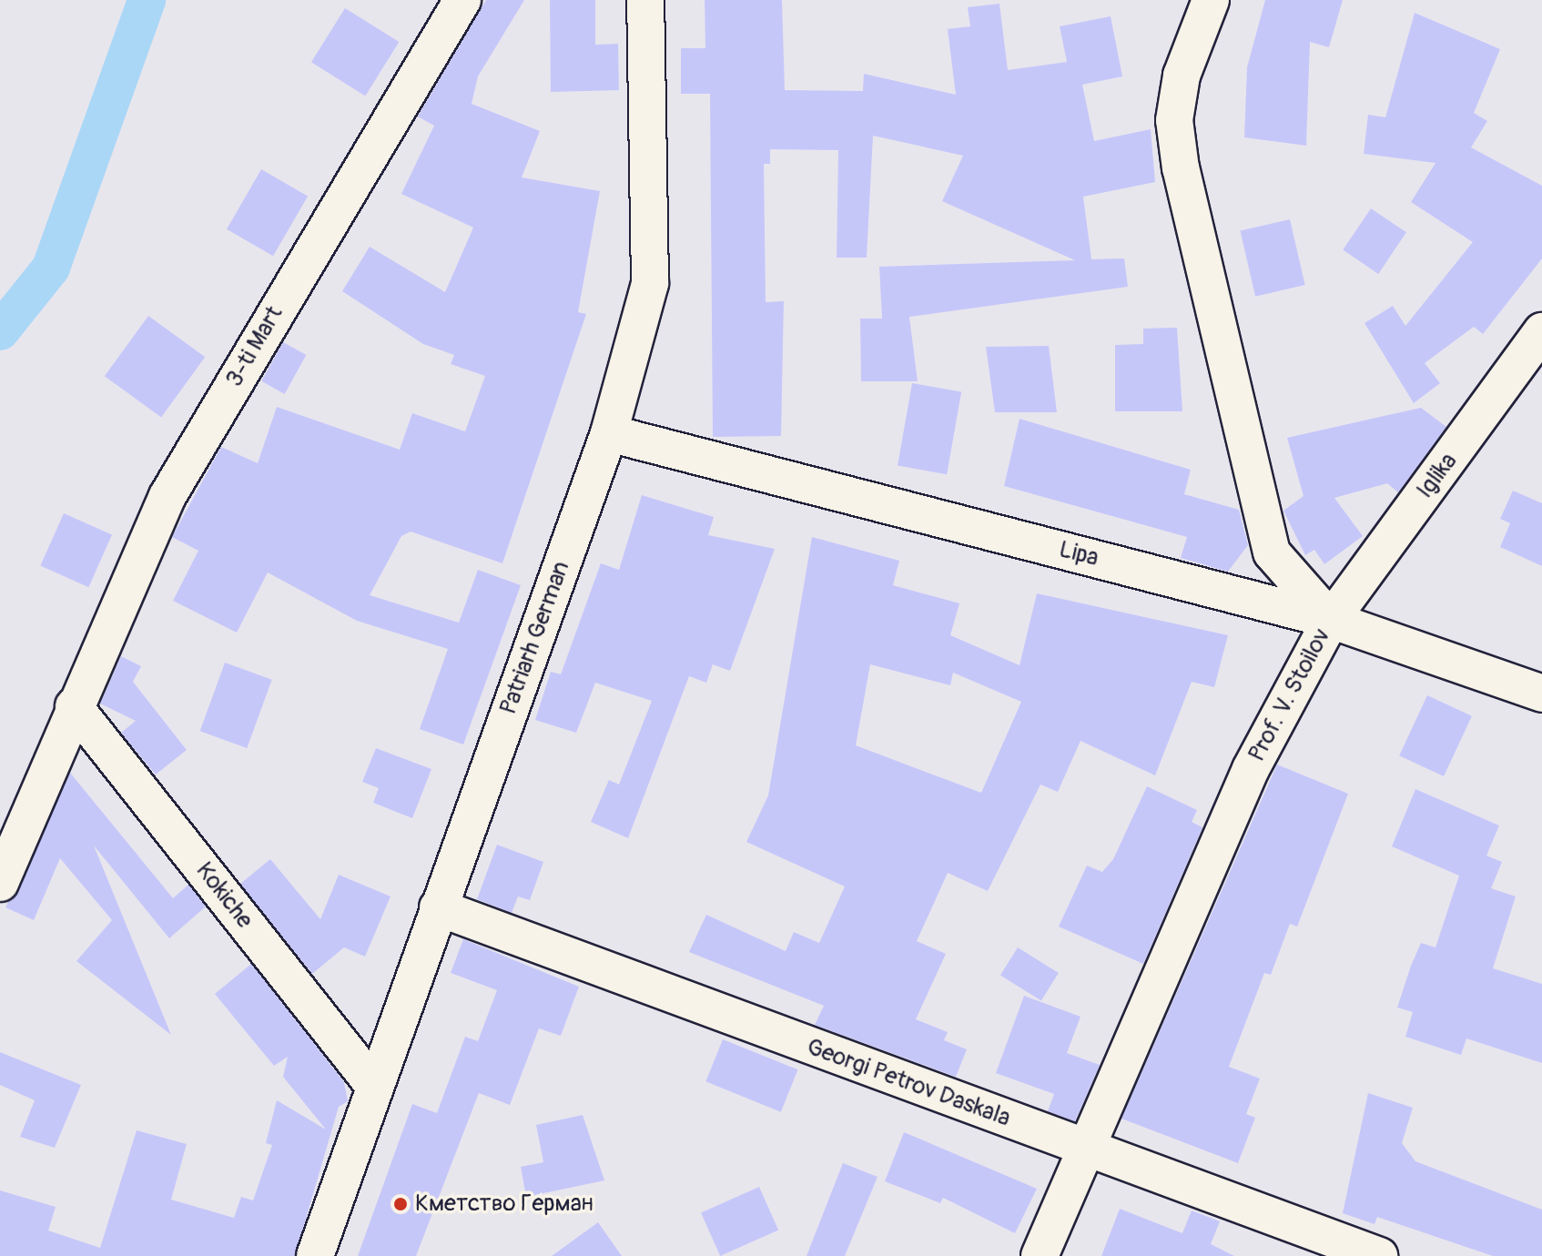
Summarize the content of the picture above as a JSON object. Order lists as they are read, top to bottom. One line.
{"streets":{"street":["3-ti Mart","Iglika","Lipa","Patriarh German","Prof. V. Stoilov","Kokiche","Georgi Petrov Daskala"]},"crossings":[["3-ti Mart","Kokiche"],["Iglika","Lipa"],["Iglika","Prof. V. Stoilov"],["Lipa","Patriarh German"],["Lipa","Prof. V. Stoilov"],["Patriarh German","Kokiche"],["Patriarh German","Georgi Petrov Daskala"],["Prof. V. Stoilov","Georgi Petrov Daskala"]],"places":["Кметство Герман"]}
